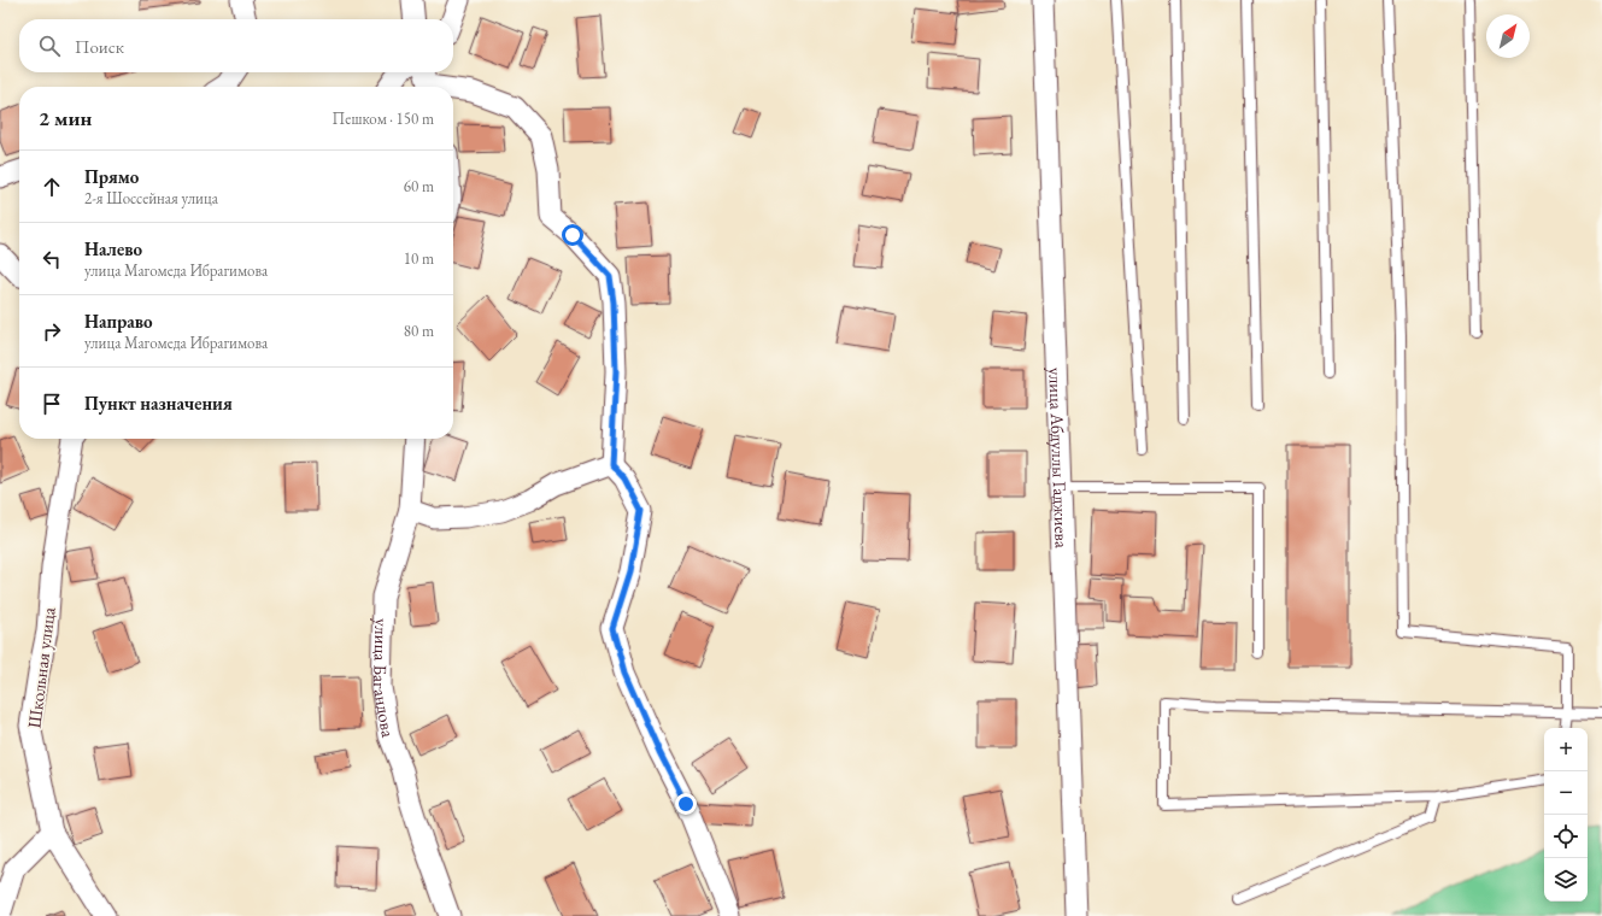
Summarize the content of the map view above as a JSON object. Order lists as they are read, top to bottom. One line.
{"streets":{"street":["улица Абдуллы Гаджиева","Школьная улица","улица Багандова"]},"north":"top right","page":{"search":"Поиск","heading":["2 мин","Пешком · 150 m"],"list":[["Прямо","2-я Шоссейная улица","60 m"],["Налево","улица Магомеда Ибрагимова","10 m"],["Направо","улица Магомеда Ибрагимова","80 m"],"Пункт назначения"],"map_buttons":["+","−"]}}
